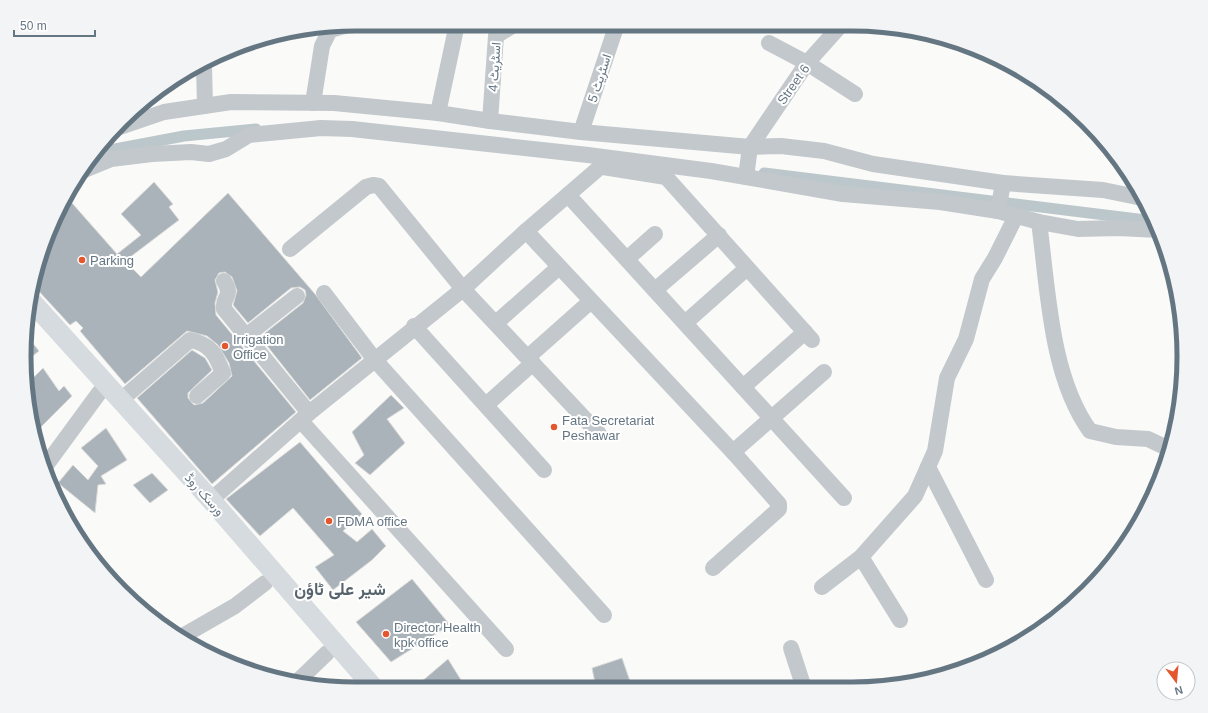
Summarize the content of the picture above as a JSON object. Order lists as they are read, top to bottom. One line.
{"streets":{"main road":["ورسک روڈ"],"street":["اسٹریٹ 4","اسٹریٹ 5","Street 6"]},"districts":["شیر علی ٹاؤن"],"places":["Parking","Irrigation Office","Fata Secretariat Peshawar","FDMA office","Director Health kpk office"],"scale_bar":"50 m","north":"bottom"}
